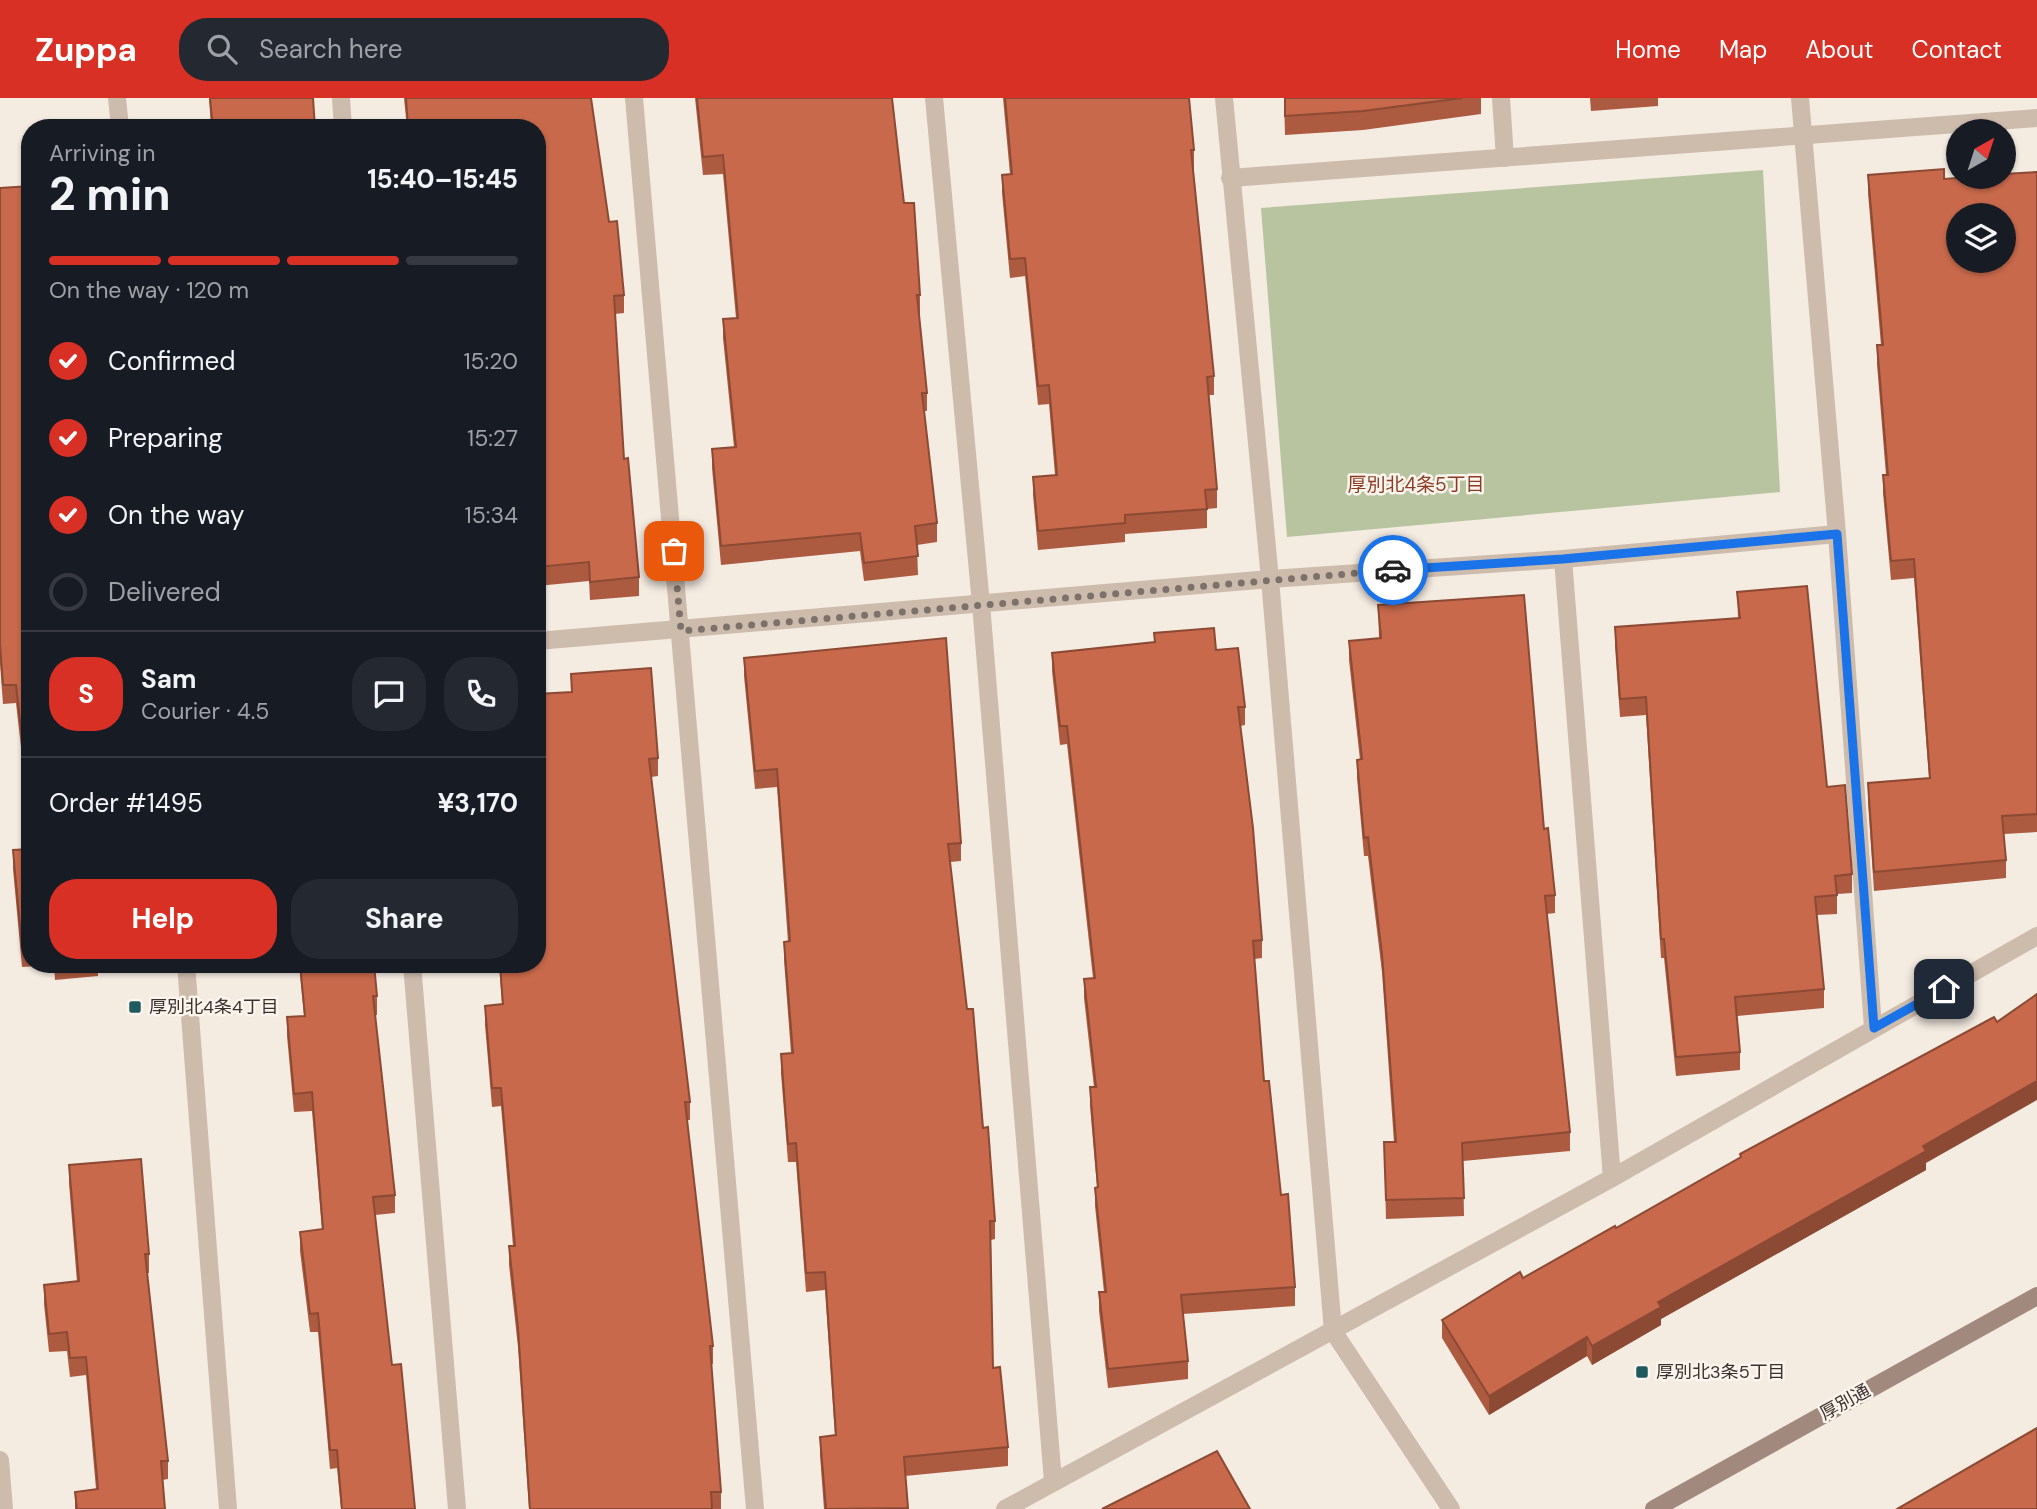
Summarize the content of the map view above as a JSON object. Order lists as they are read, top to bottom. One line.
{"streets":{"main road":["厚別通"]},"districts":["厚別北4条5丁目"],"places":{"transit":["厚別北4条4丁目","厚別北3条5丁目"]},"north":"top right","page":{"header":"Zuppa","search":"Search here","nav":["Home","Map","About","Contact"],"heading":["2 min","Arriving in","15:40–15:45"],"panel":["Sam","Courier · 4.5","Order #1495","¥3,170"],"bar":"On the way · 120 m","list":[["Confirmed","15:20"],["Preparing","15:27"],["On the way","15:34"],"Delivered"],"round":"S","buttons":["Help","Share"]}}
